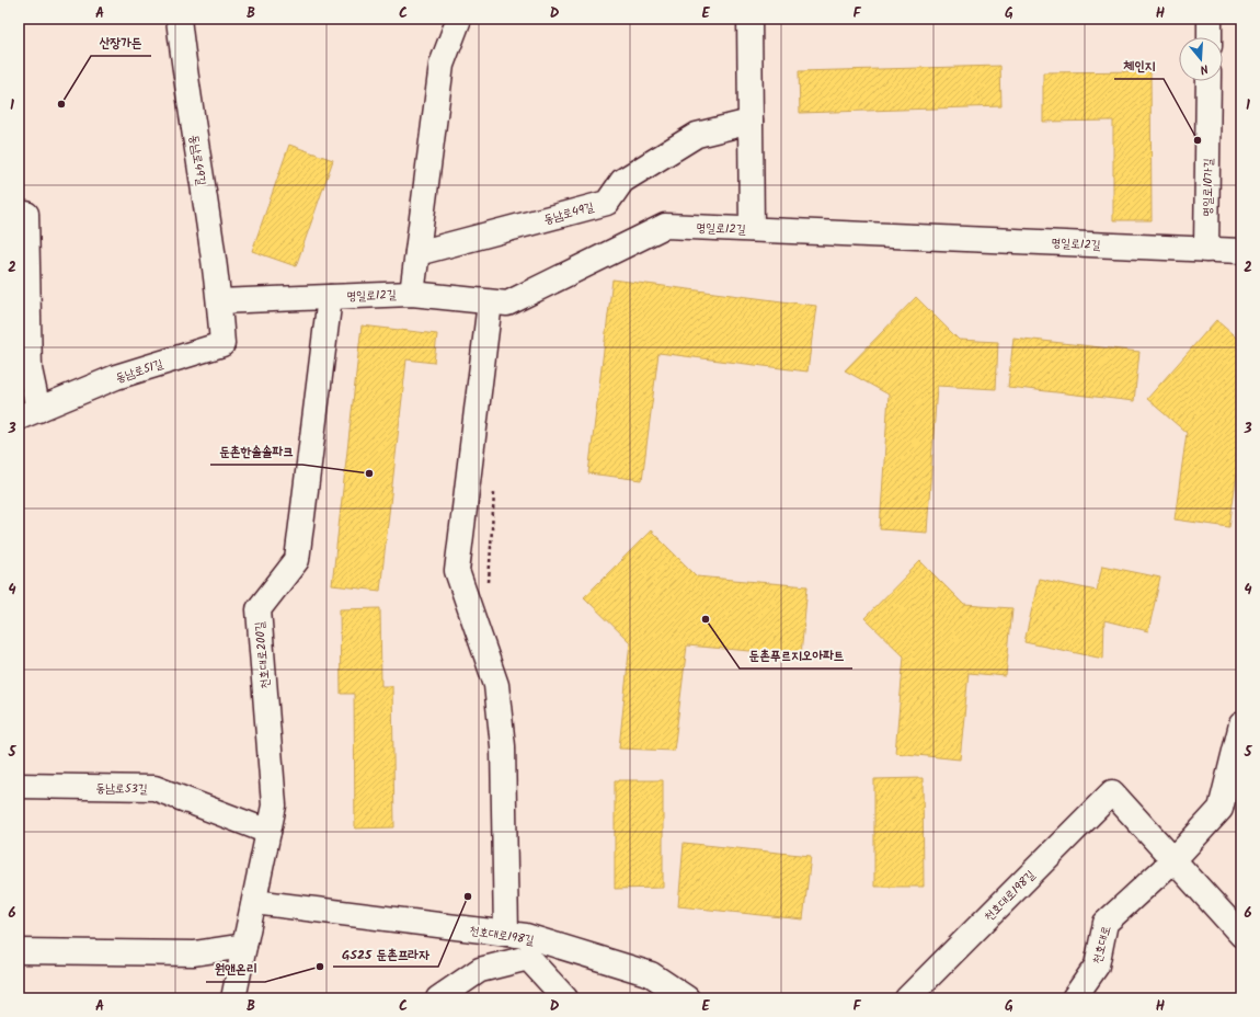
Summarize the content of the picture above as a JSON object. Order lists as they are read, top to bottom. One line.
{"streets":{"street":["동남로49길","명일로10가길","명일로12길","동남로51길","천호대로200길","동남로53길","천호대로198길","천호대로"]},"crossings":[["동남로49길","명일로12길"],["동남로49길","동남로51길"],["명일로10가길","명일로12길"],["명일로12길","동남로51길"],["명일로12길","천호대로200길"],["천호대로200길","동남로53길"],["천호대로200길","천호대로198길"],["천호대로198길","천호대로"]],"places":["산장가든","체인지","둔촌한솔솔파크","둔촌푸르지오아파트","GS25 둔촌프라자","원앤온리"],"north":"bottom","grid":{"columns":["A","B","C","D","E","F","G","H"],"rows":["1","2","3","4","5","6"]}}
